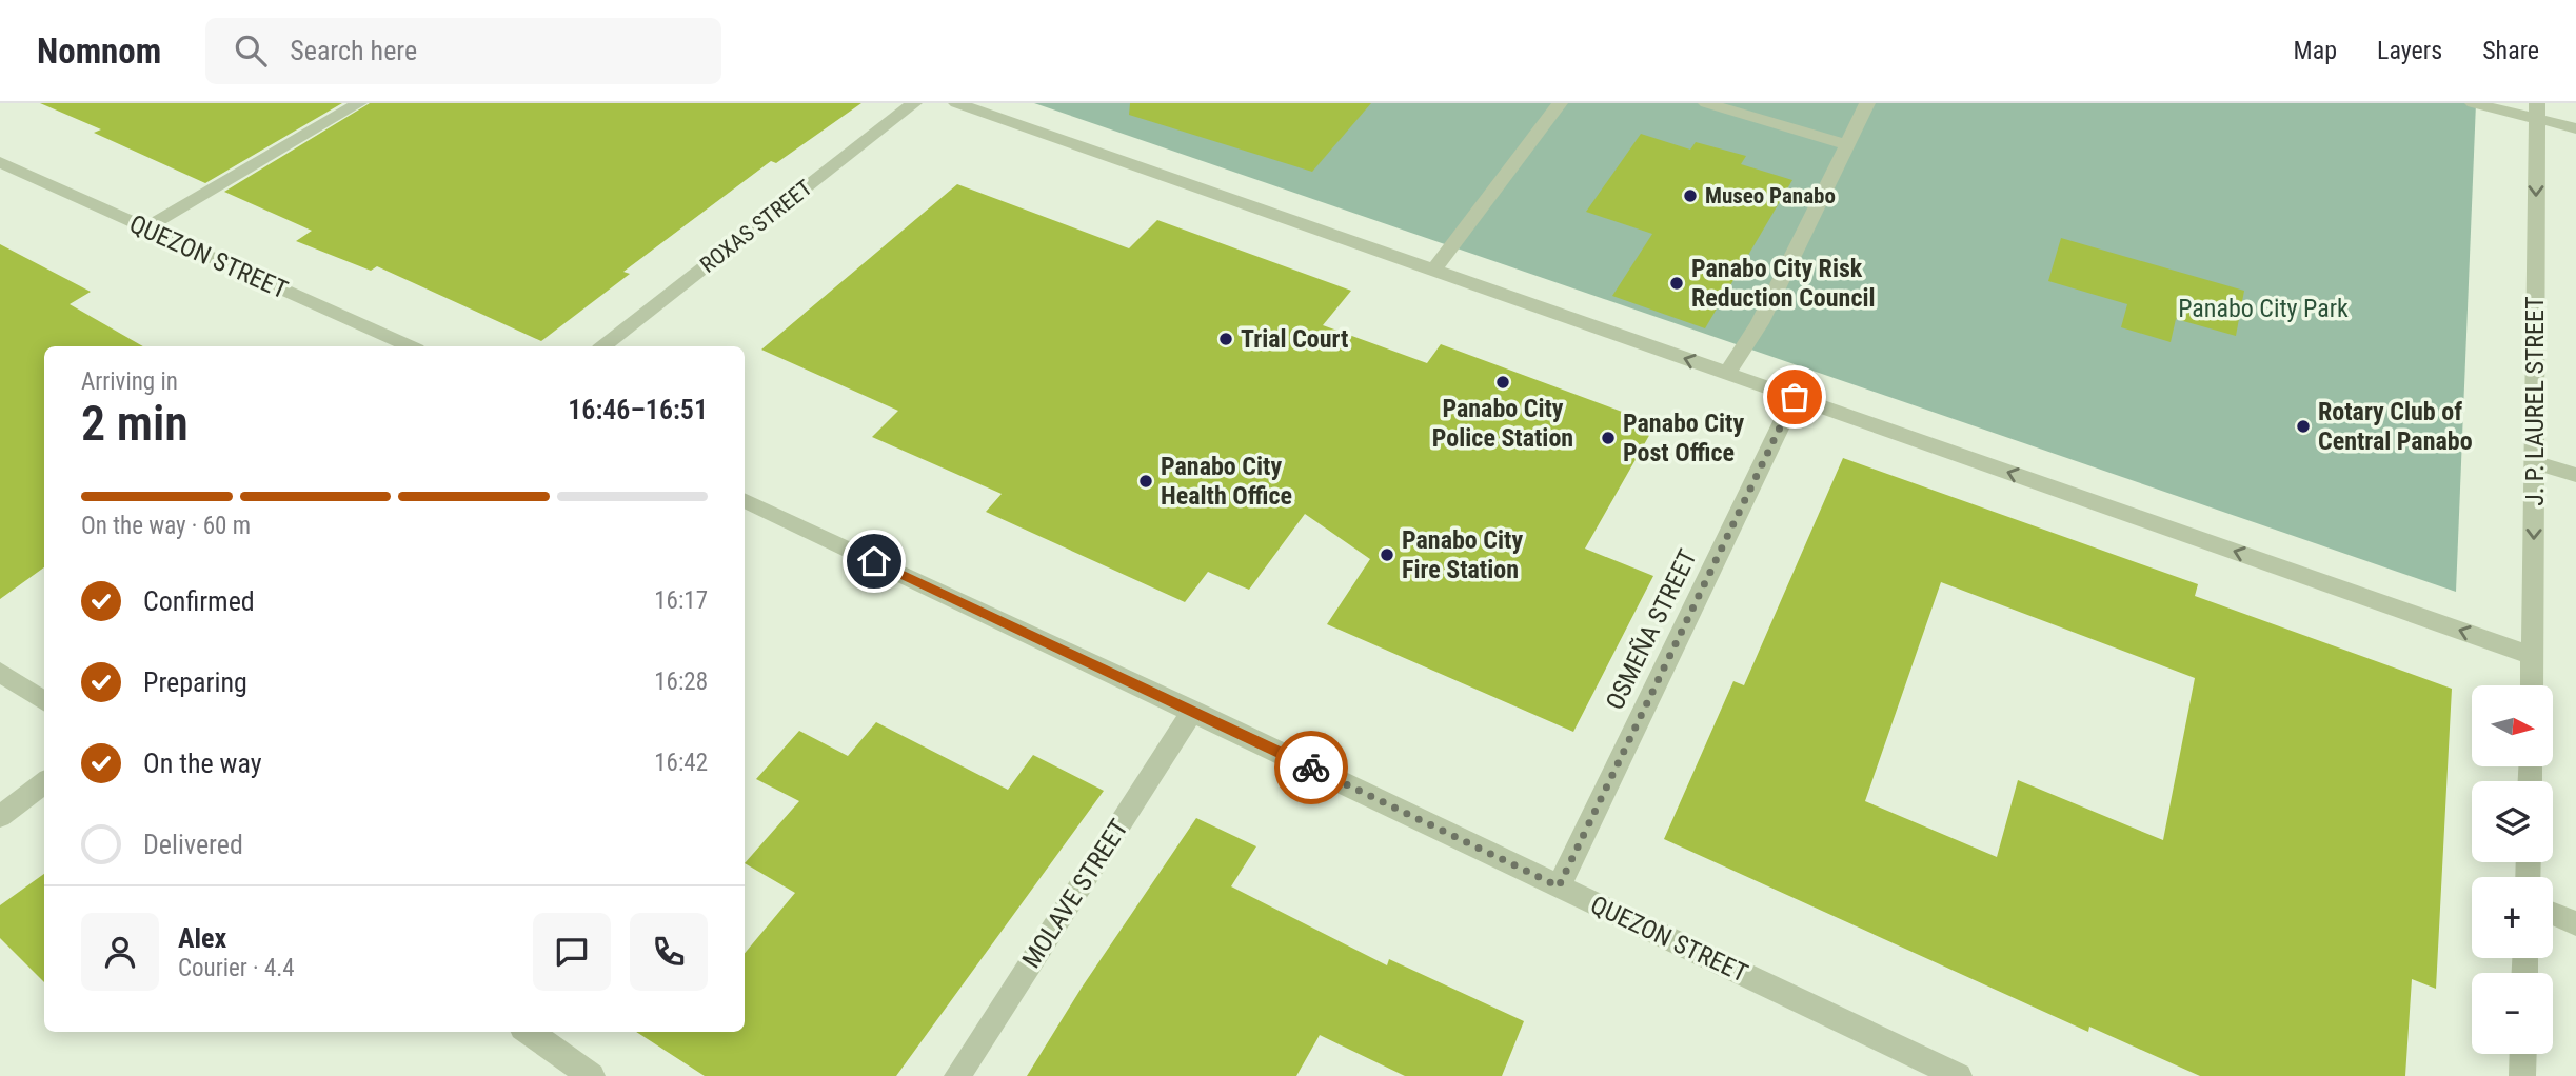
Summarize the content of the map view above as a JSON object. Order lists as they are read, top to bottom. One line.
{"streets":{"street":["ROXAS STREET","QUEZON STREET","J. P. LAUREL STREET","OSMEÑA STREET","MOLAVE STREET"]},"crossings":[["QUEZON STREET","OSMEÑA STREET"],["QUEZON STREET","MOLAVE STREET"]],"one_way":["J. P. LAUREL STREET"],"parks":["Panabo City Park"],"places":["Museo Panabo","Panabo City Risk Reduction Council","Trial Court","Panabo City Police Station","Rotary Club of Central Panabo","Panabo City Post Office","Panabo City Health Office","Panabo City Fire Station"],"north":"right","page":{"header":"Nomnom","search":"Search here","nav":["Map","Layers","Share"],"heading":["2 min","Arriving in","16:46–16:51"],"panel":["Alex","Courier · 4.4"],"bar":"On the way · 60 m","list":[["Confirmed","16:17"],["Preparing","16:28"],["On the way","16:42"],"Delivered"],"map_buttons":["+","−"]}}
